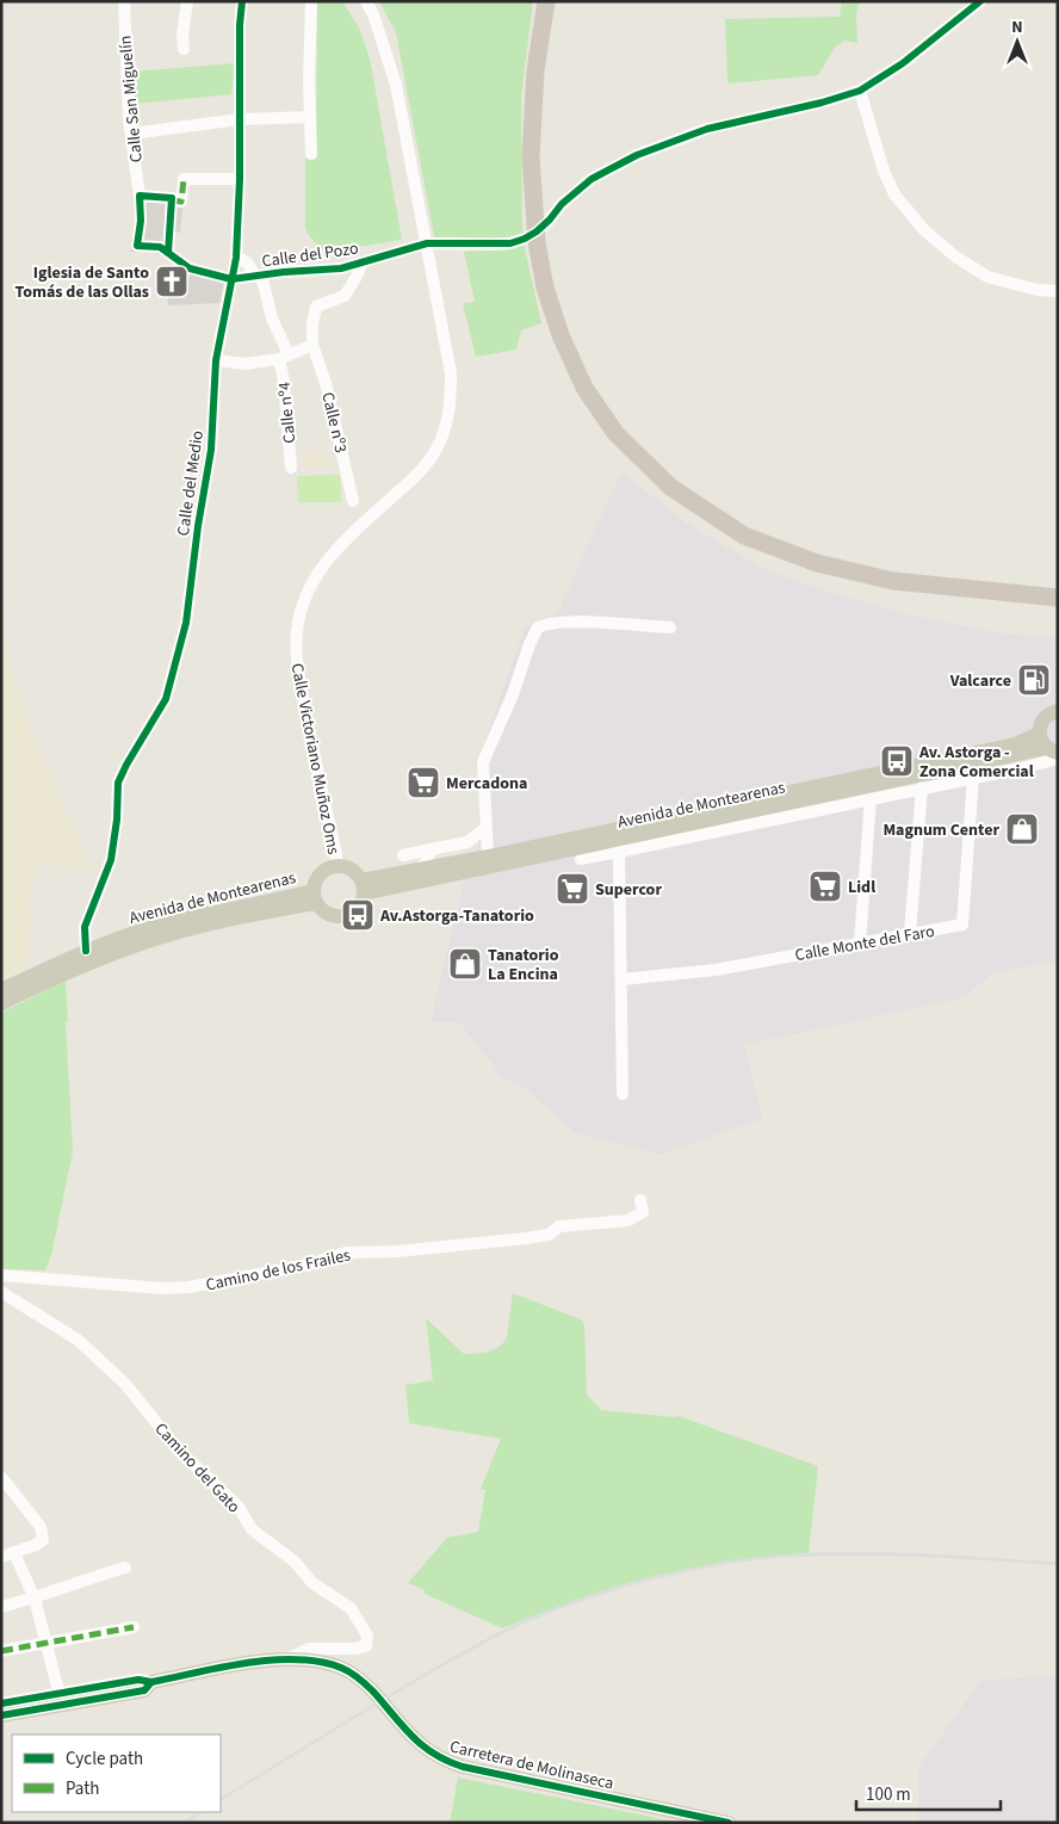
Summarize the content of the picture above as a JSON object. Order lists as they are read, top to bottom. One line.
{"streets":{"main road":["Avenida de Montearenas","Carretera de Molinaseca"],"street":["Calle San Miguelín","Calle del Pozo","Calle nº4","Calle nº3","Calle del Medio","Calle Victoriano Muñoz Oms","Calle Monte del Faro","Camino de los Frailes","Camino del Gato"]},"crossings":[["Calle del Pozo","Calle nº4"],["Calle del Pozo","Calle del Medio"],["Calle del Pozo","Calle Victoriano Muñoz Oms"],["Calle del Medio","Avenida de Montearenas"],["Calle Victoriano Muñoz Oms","Avenida de Montearenas"],["Camino del Gato","Carretera de Molinaseca"]],"places":{"church":["Iglesia de Santo Tomás de las Ollas"],"fuel station":["Valcarce"],"bus stop":["Av. Astorga - Zona Comercial","Av.Astorga-Tanatorio"],"supermarket":["Mercadona","Lidl","Supercor"],"shop":["Magnum Center","Tanatorio La Encina"]},"legend":["Cycle path","Path"],"scale_bar":"100 m","north":"top"}
